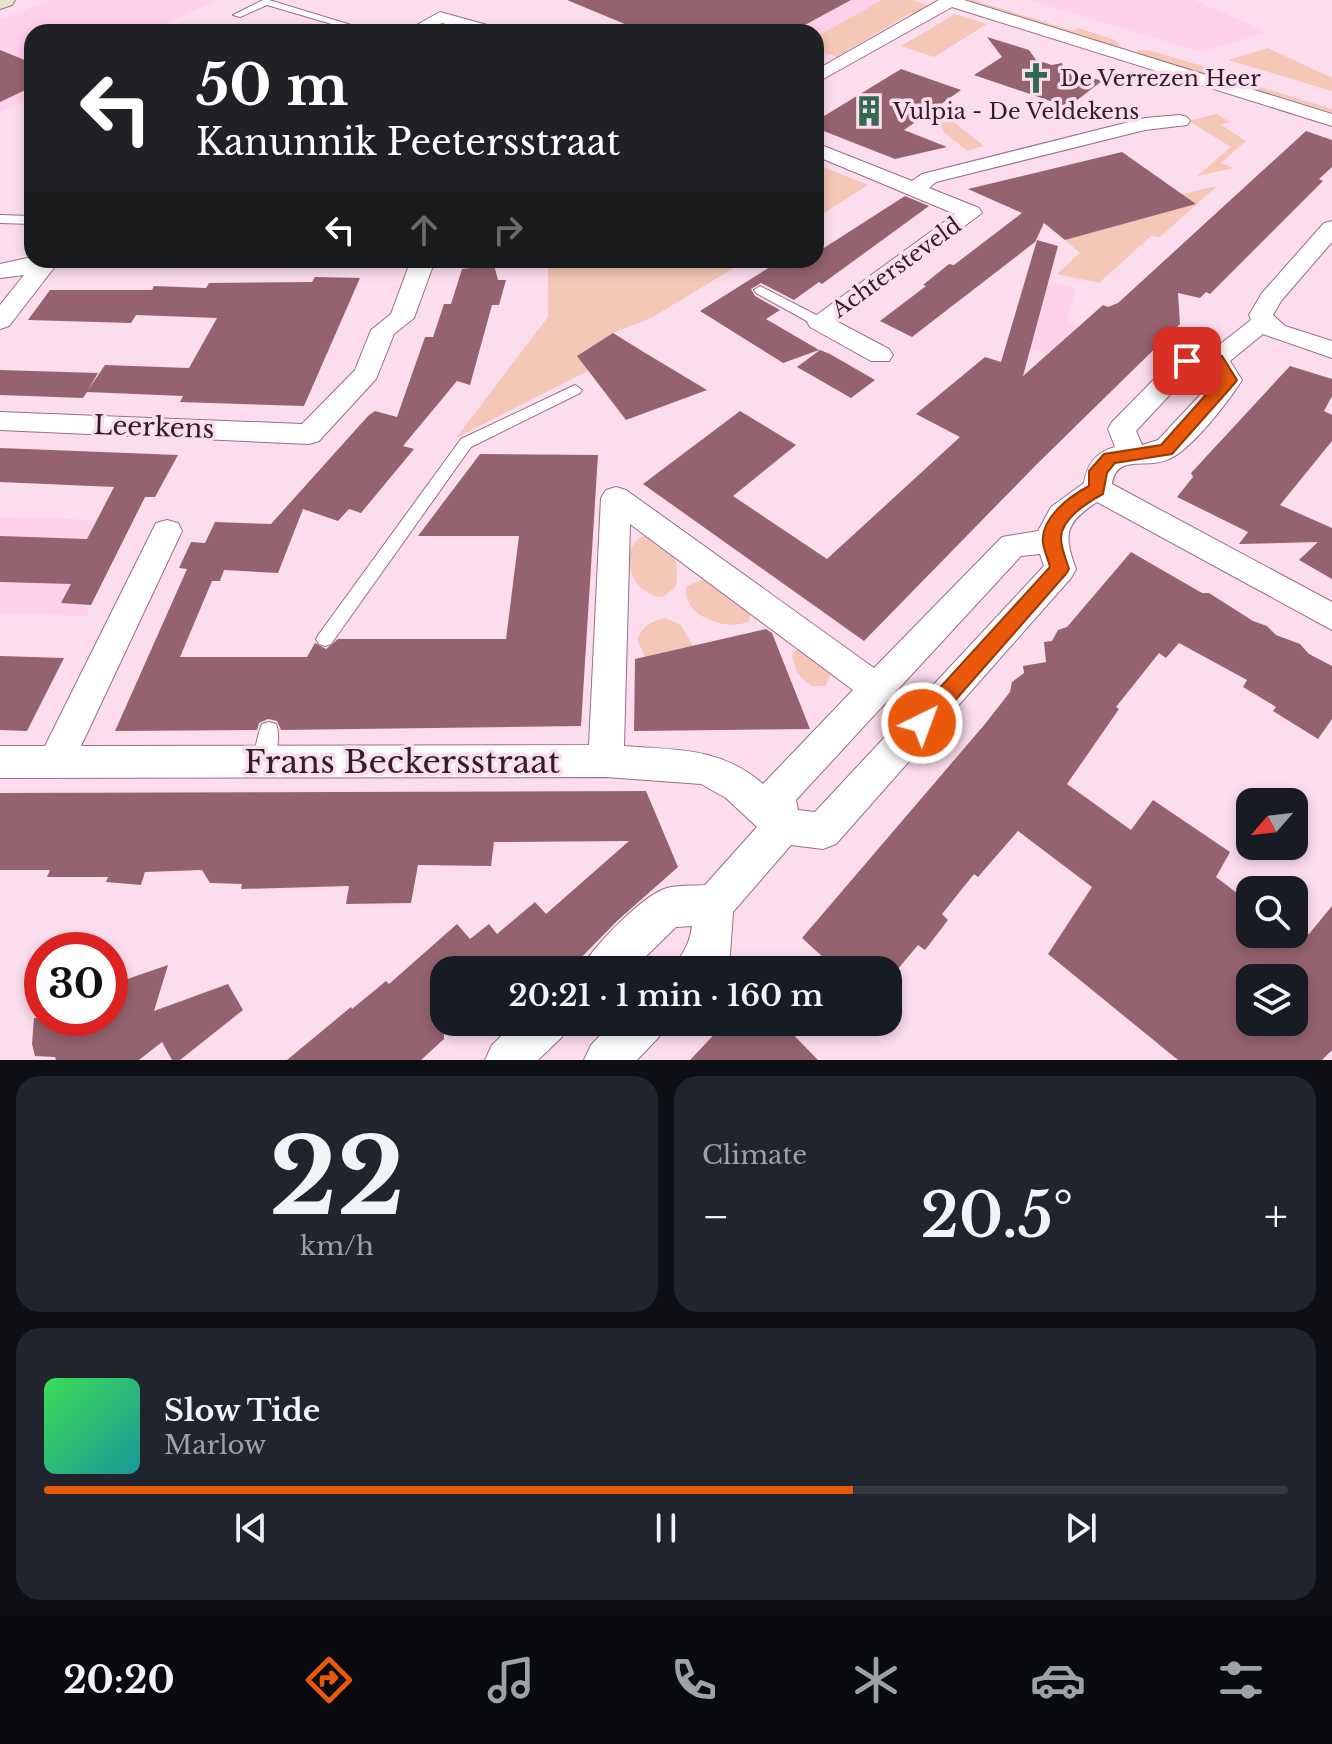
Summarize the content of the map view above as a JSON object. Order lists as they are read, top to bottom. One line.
{"streets":{"street":["Achtersteveld","Leerkens","Frans Beckersstraat"]},"places":{"church":["De Verrezen Heer"],"building":["Vulpia - De Veldekens"]},"north":"bottom left","page":{"turn":["50 m","Kanunnik Peetersstraat"],"limit":"30","trip":"20:21 · 1 min · 160 m","tile":[["22","km/h"],"Climate"],"heat":["−","20.5°","+"],"song":["Slow Tide","Marlow"],"tabs":"20:20"}}
